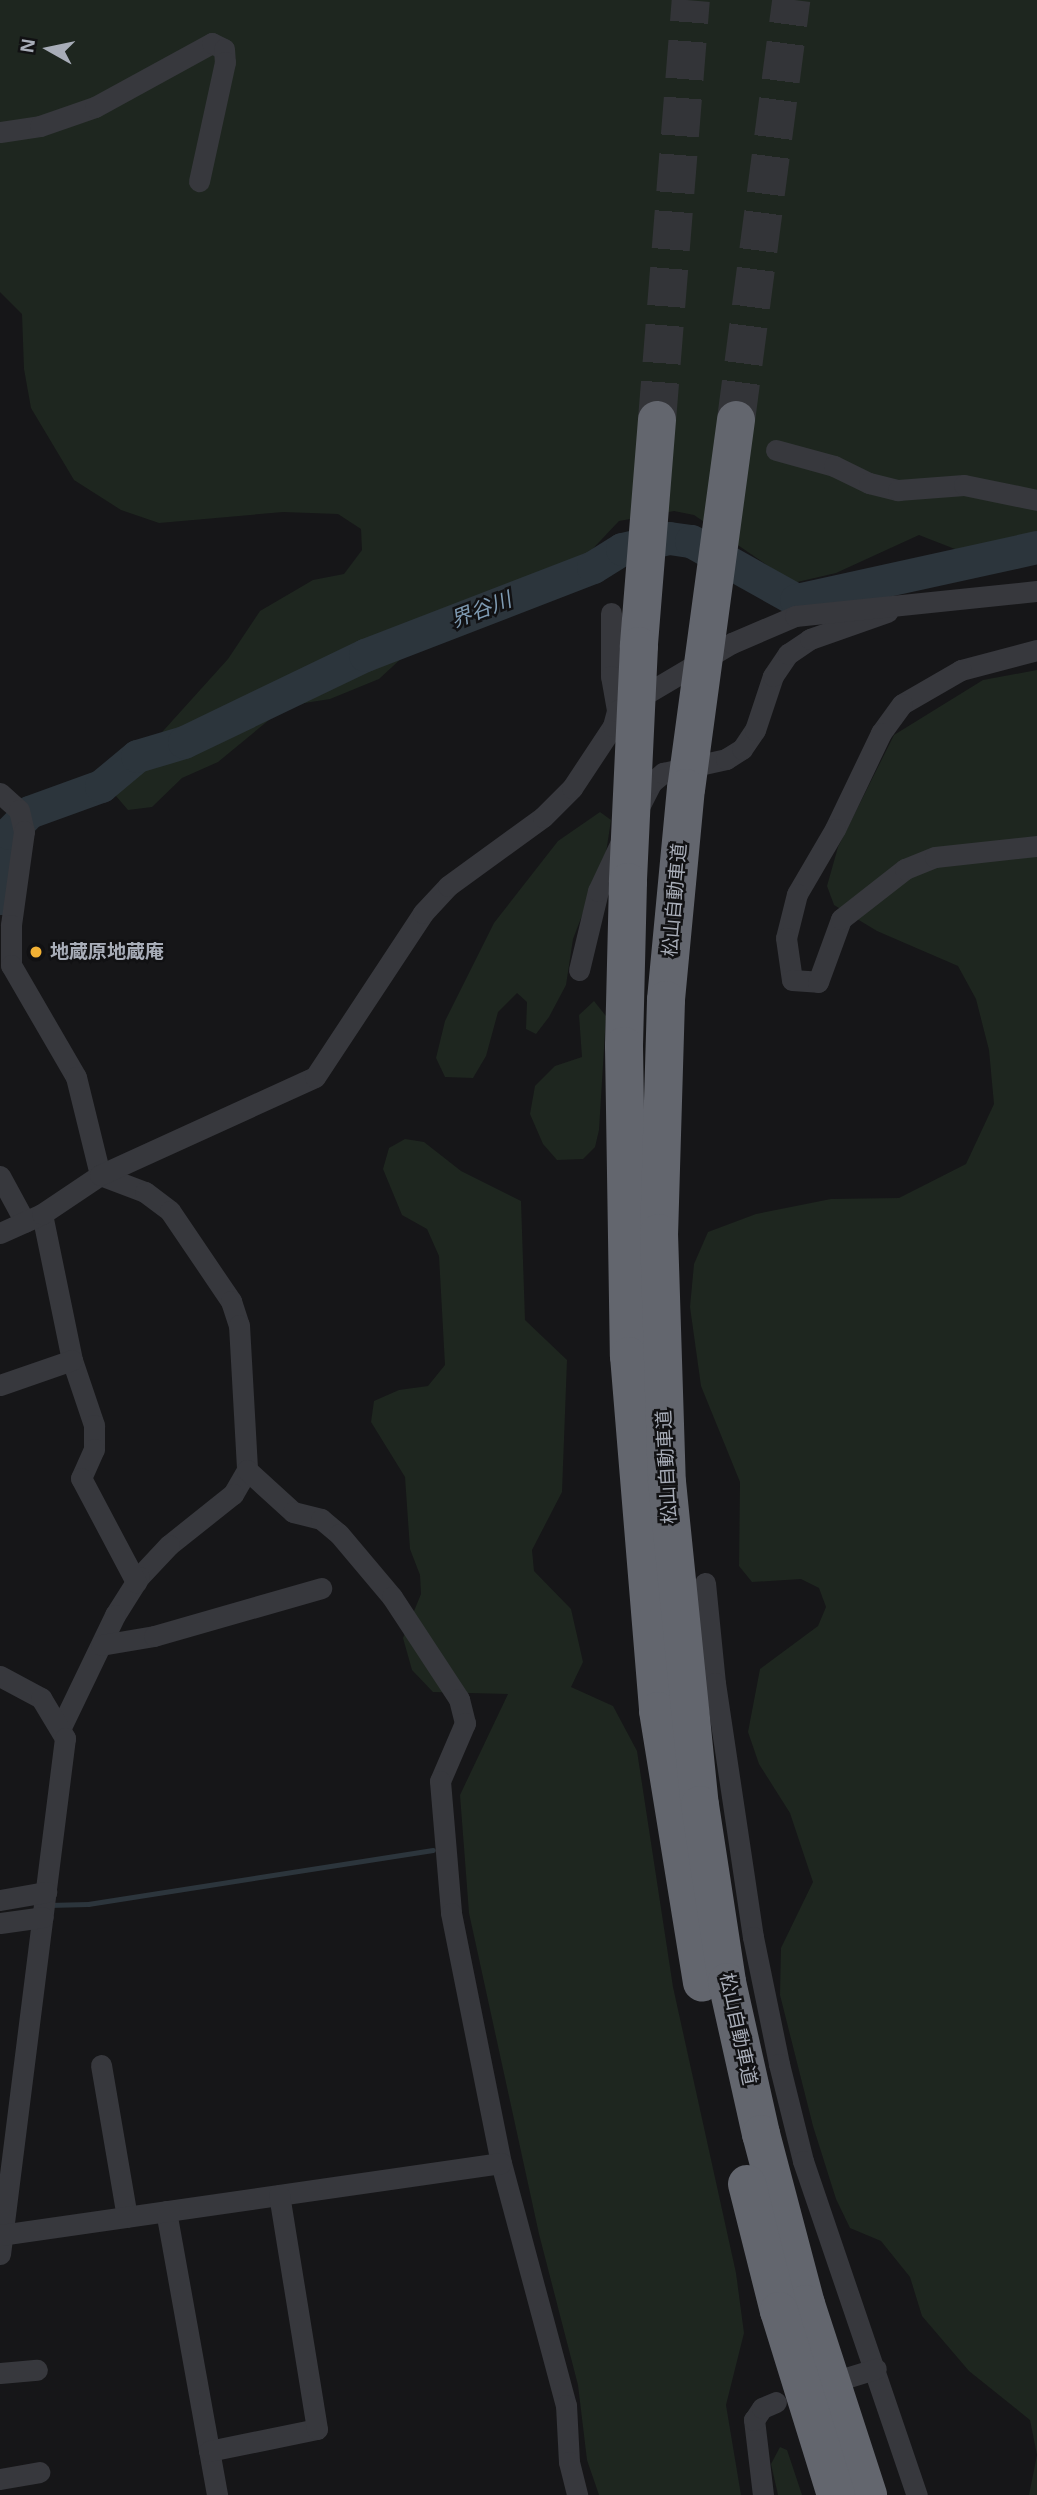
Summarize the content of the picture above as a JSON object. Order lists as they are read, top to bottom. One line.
{"streets":{"highway":["松山自動車道"]},"water":["界谷川"],"places":["地蔵原地蔵庵"],"north":"left"}
